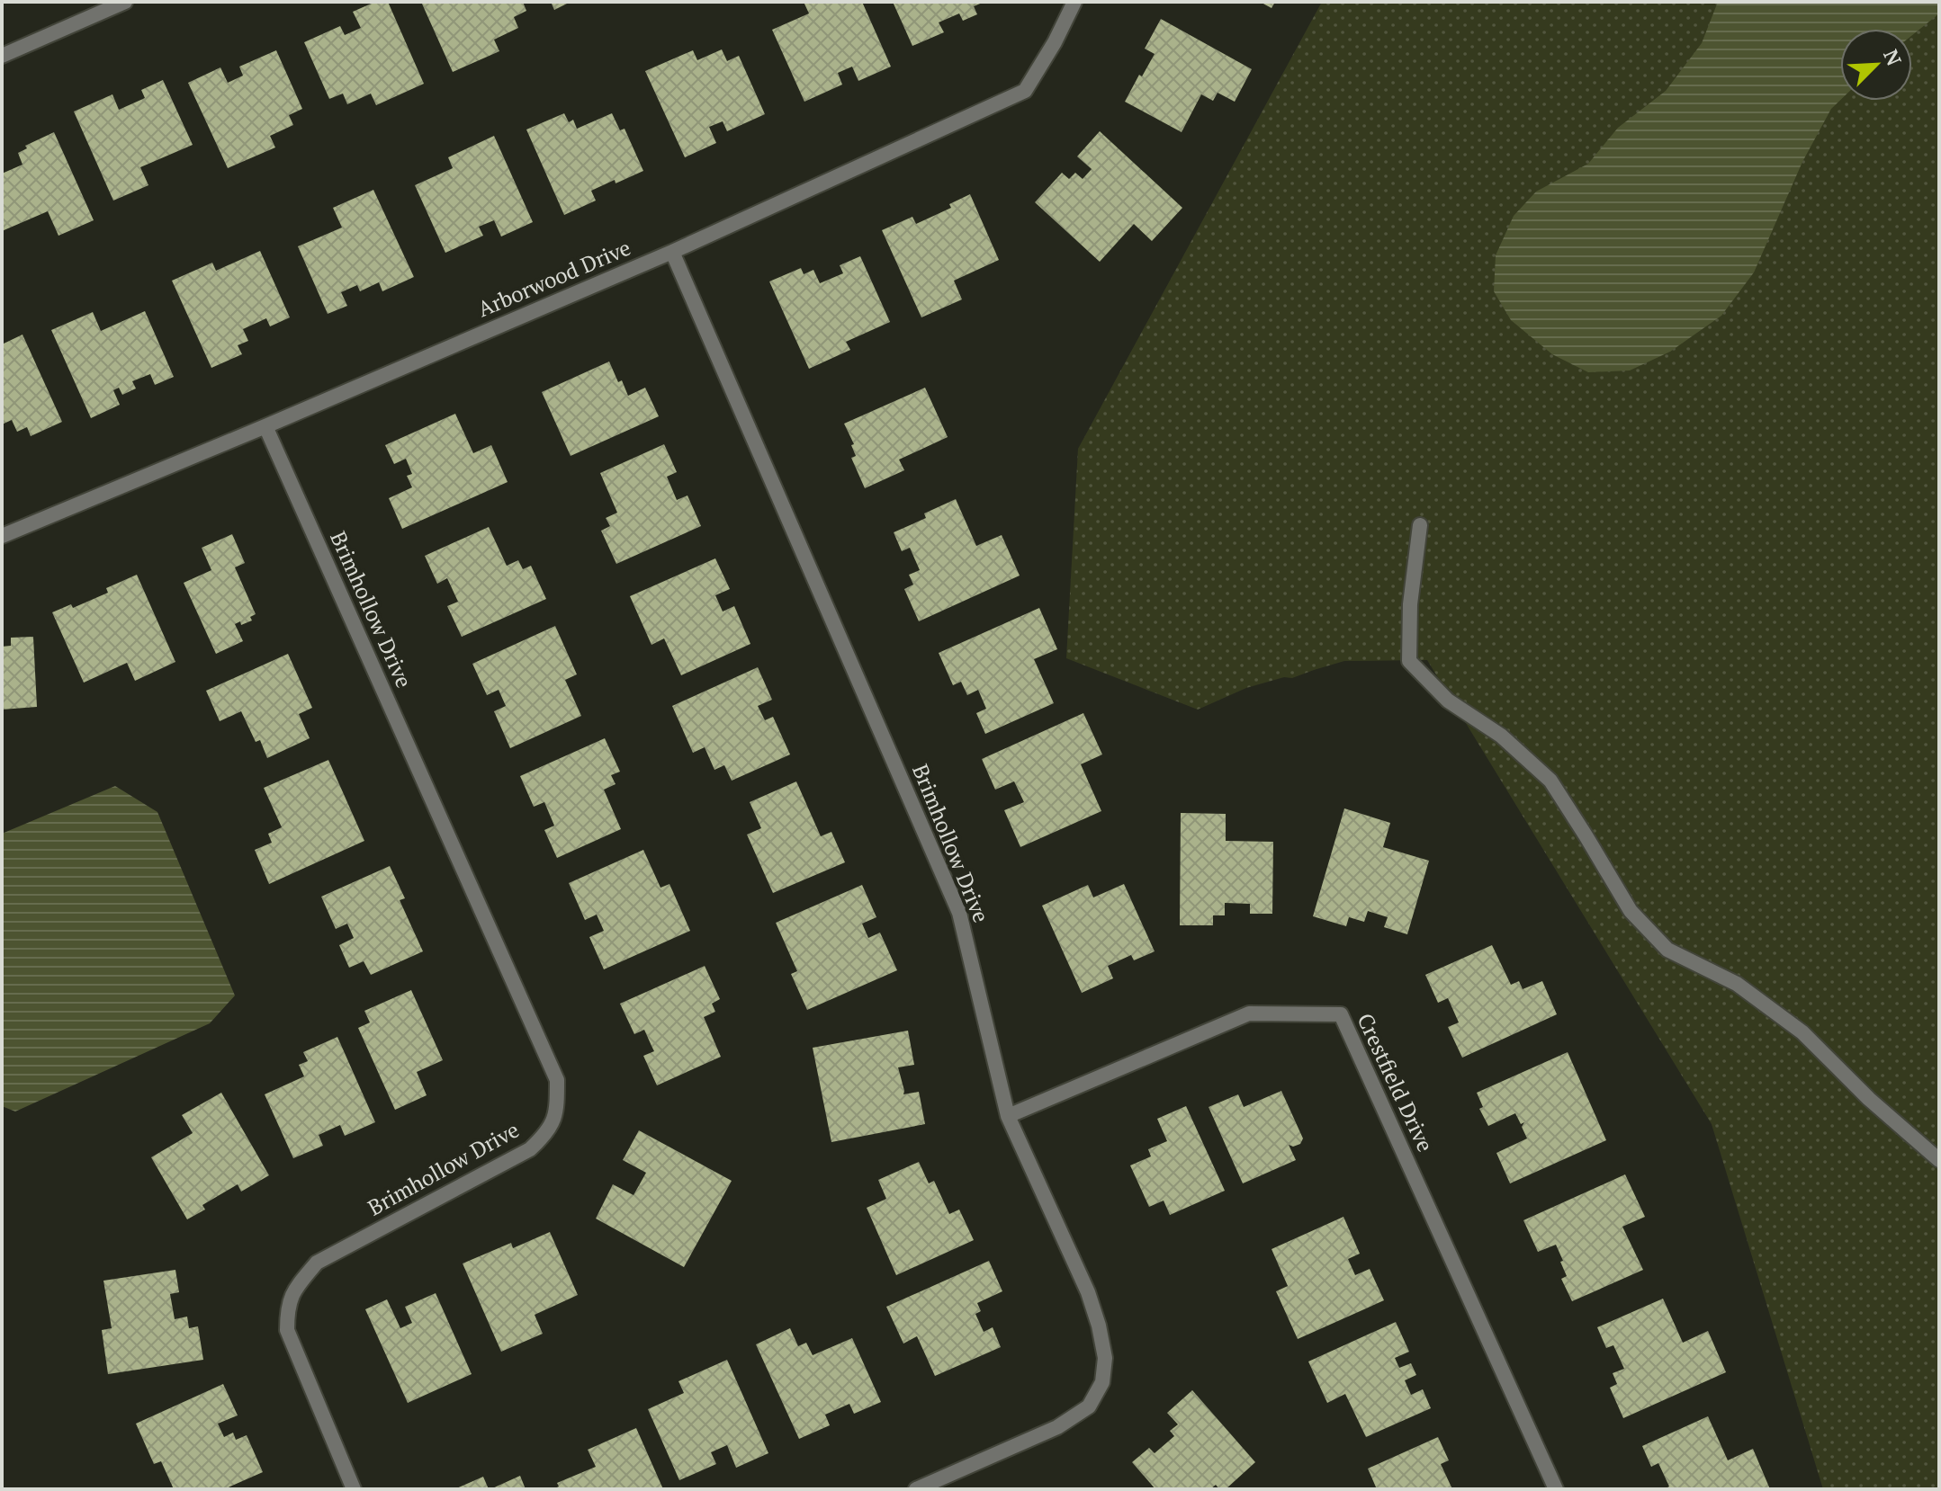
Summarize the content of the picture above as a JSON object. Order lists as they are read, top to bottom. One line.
{"streets":{"street":["Arborwood Drive","Brimhollow Drive","Crestfield Drive"]},"crossings":[["Arborwood Drive","Brimhollow Drive"],["Brimhollow Drive","Crestfield Drive"]],"north":"top right"}
